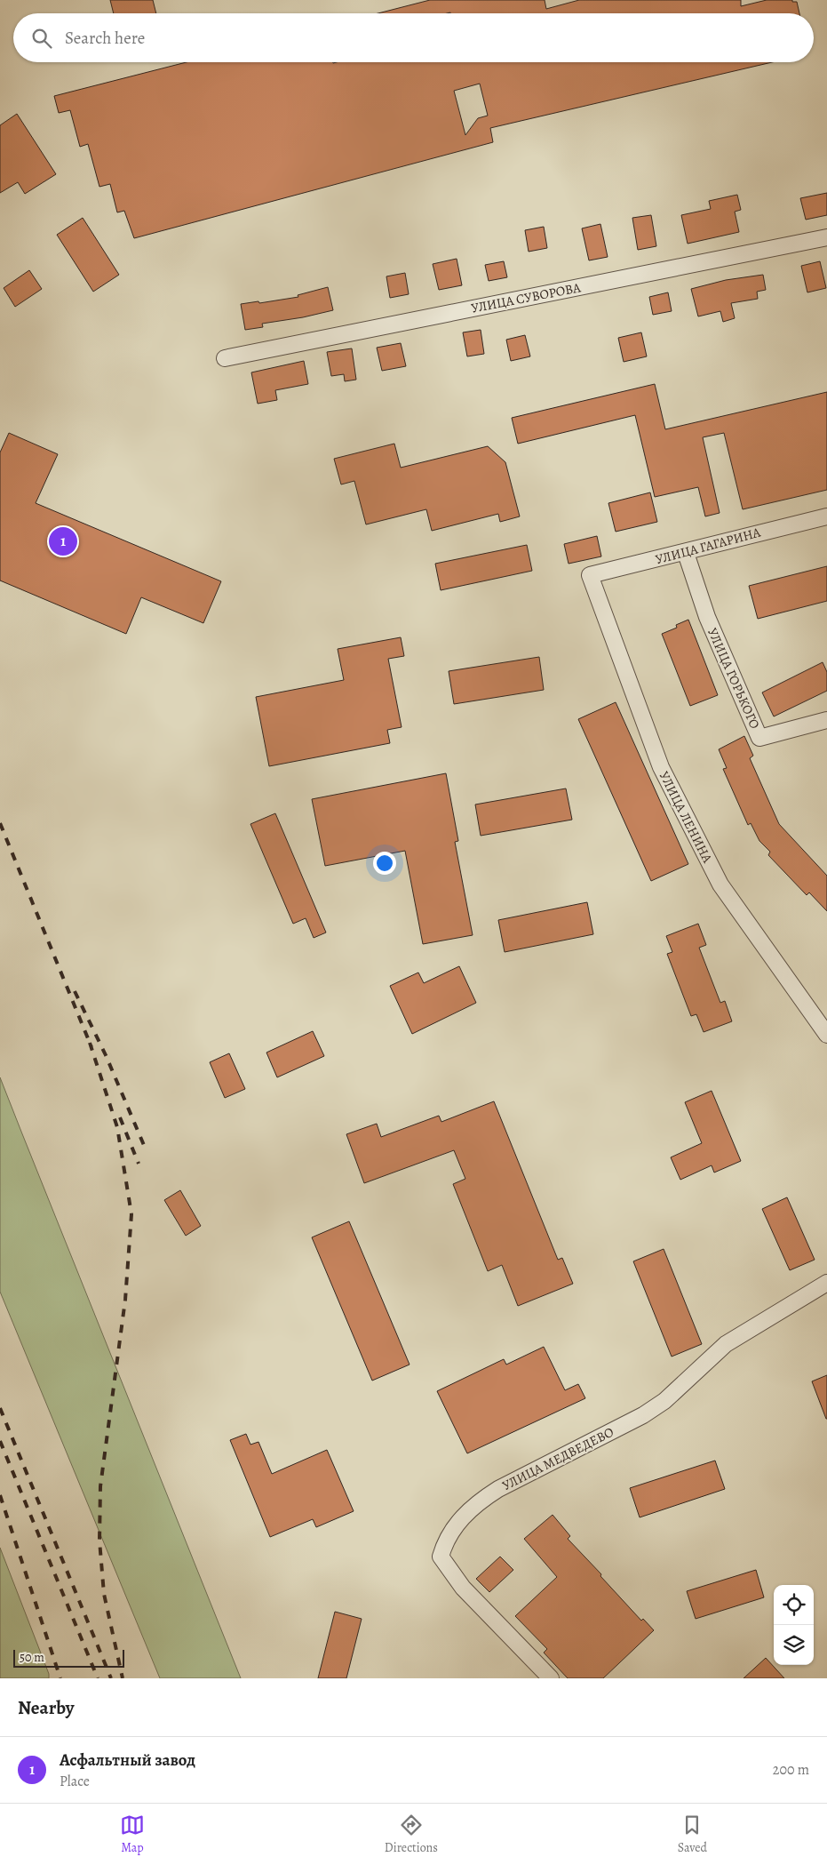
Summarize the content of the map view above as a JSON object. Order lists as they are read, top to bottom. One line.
{"streets":{"street":["УЛИЦА СУВОРОВА","УЛИЦА ГАГАРИНА","УЛИЦА ГОРЬКОГО","УЛИЦА ЛЕНИНА","УЛИЦА МЕДВЕДЕВО"]},"crossings":[["УЛИЦА ГАГАРИНА","УЛИЦА ГОРЬКОГО"],["УЛИЦА ГАГАРИНА","УЛИЦА ЛЕНИНА"]],"scale_bar":"50 m","page":{"search":"Search here","pins":"1","scale":"50 m","heading":"Nearby","list":[{"mark":"1","name":"Асфальтный завод","note":"Place","value":"200 m"}],"nav":["Map","Directions","Saved"]}}
